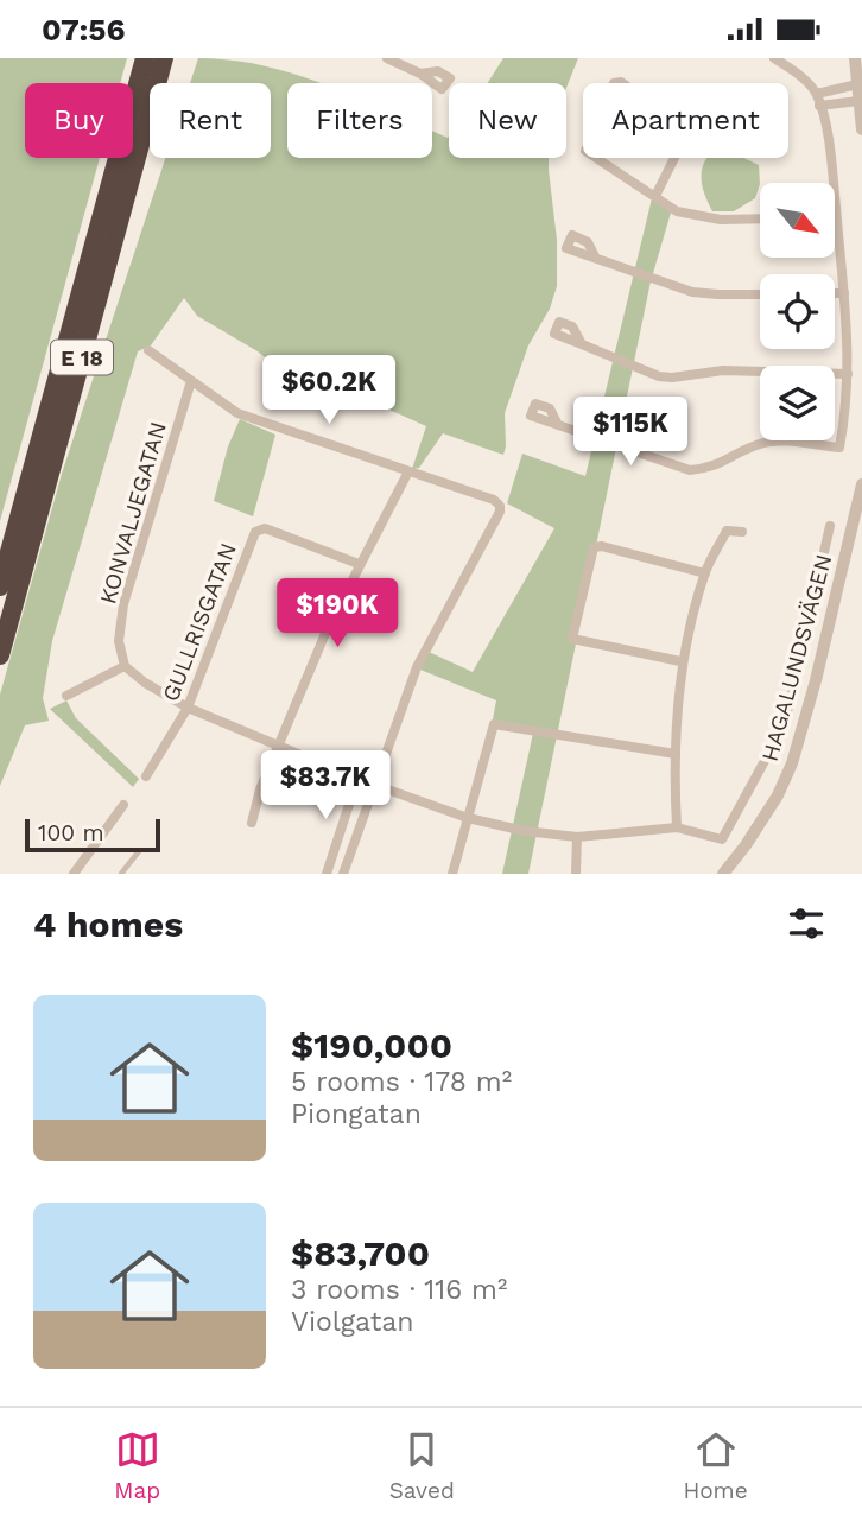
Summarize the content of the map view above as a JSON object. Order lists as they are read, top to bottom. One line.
{"streets":{"highway":["E 18"],"street":["KONVALJEGATAN","GULLRISGATAN","HAGALUNDSVÄGEN"]},"scale_bar":"100 m","north":"bottom right","page":{"status":"07:56","chip":["Buy","Rent","Filters","New","Apartment"],"price":["$60.2K","$115K","$190K","$83.7K"],"scale":"100 m","heading":"4 homes","list":[{"name":"$190,000","note":"5 rooms · 178 m² · Piongatan"},{"name":"$83,700","note":"3 rooms · 116 m² · Violgatan"}],"tabs":["Map","Saved","Home"]}}
